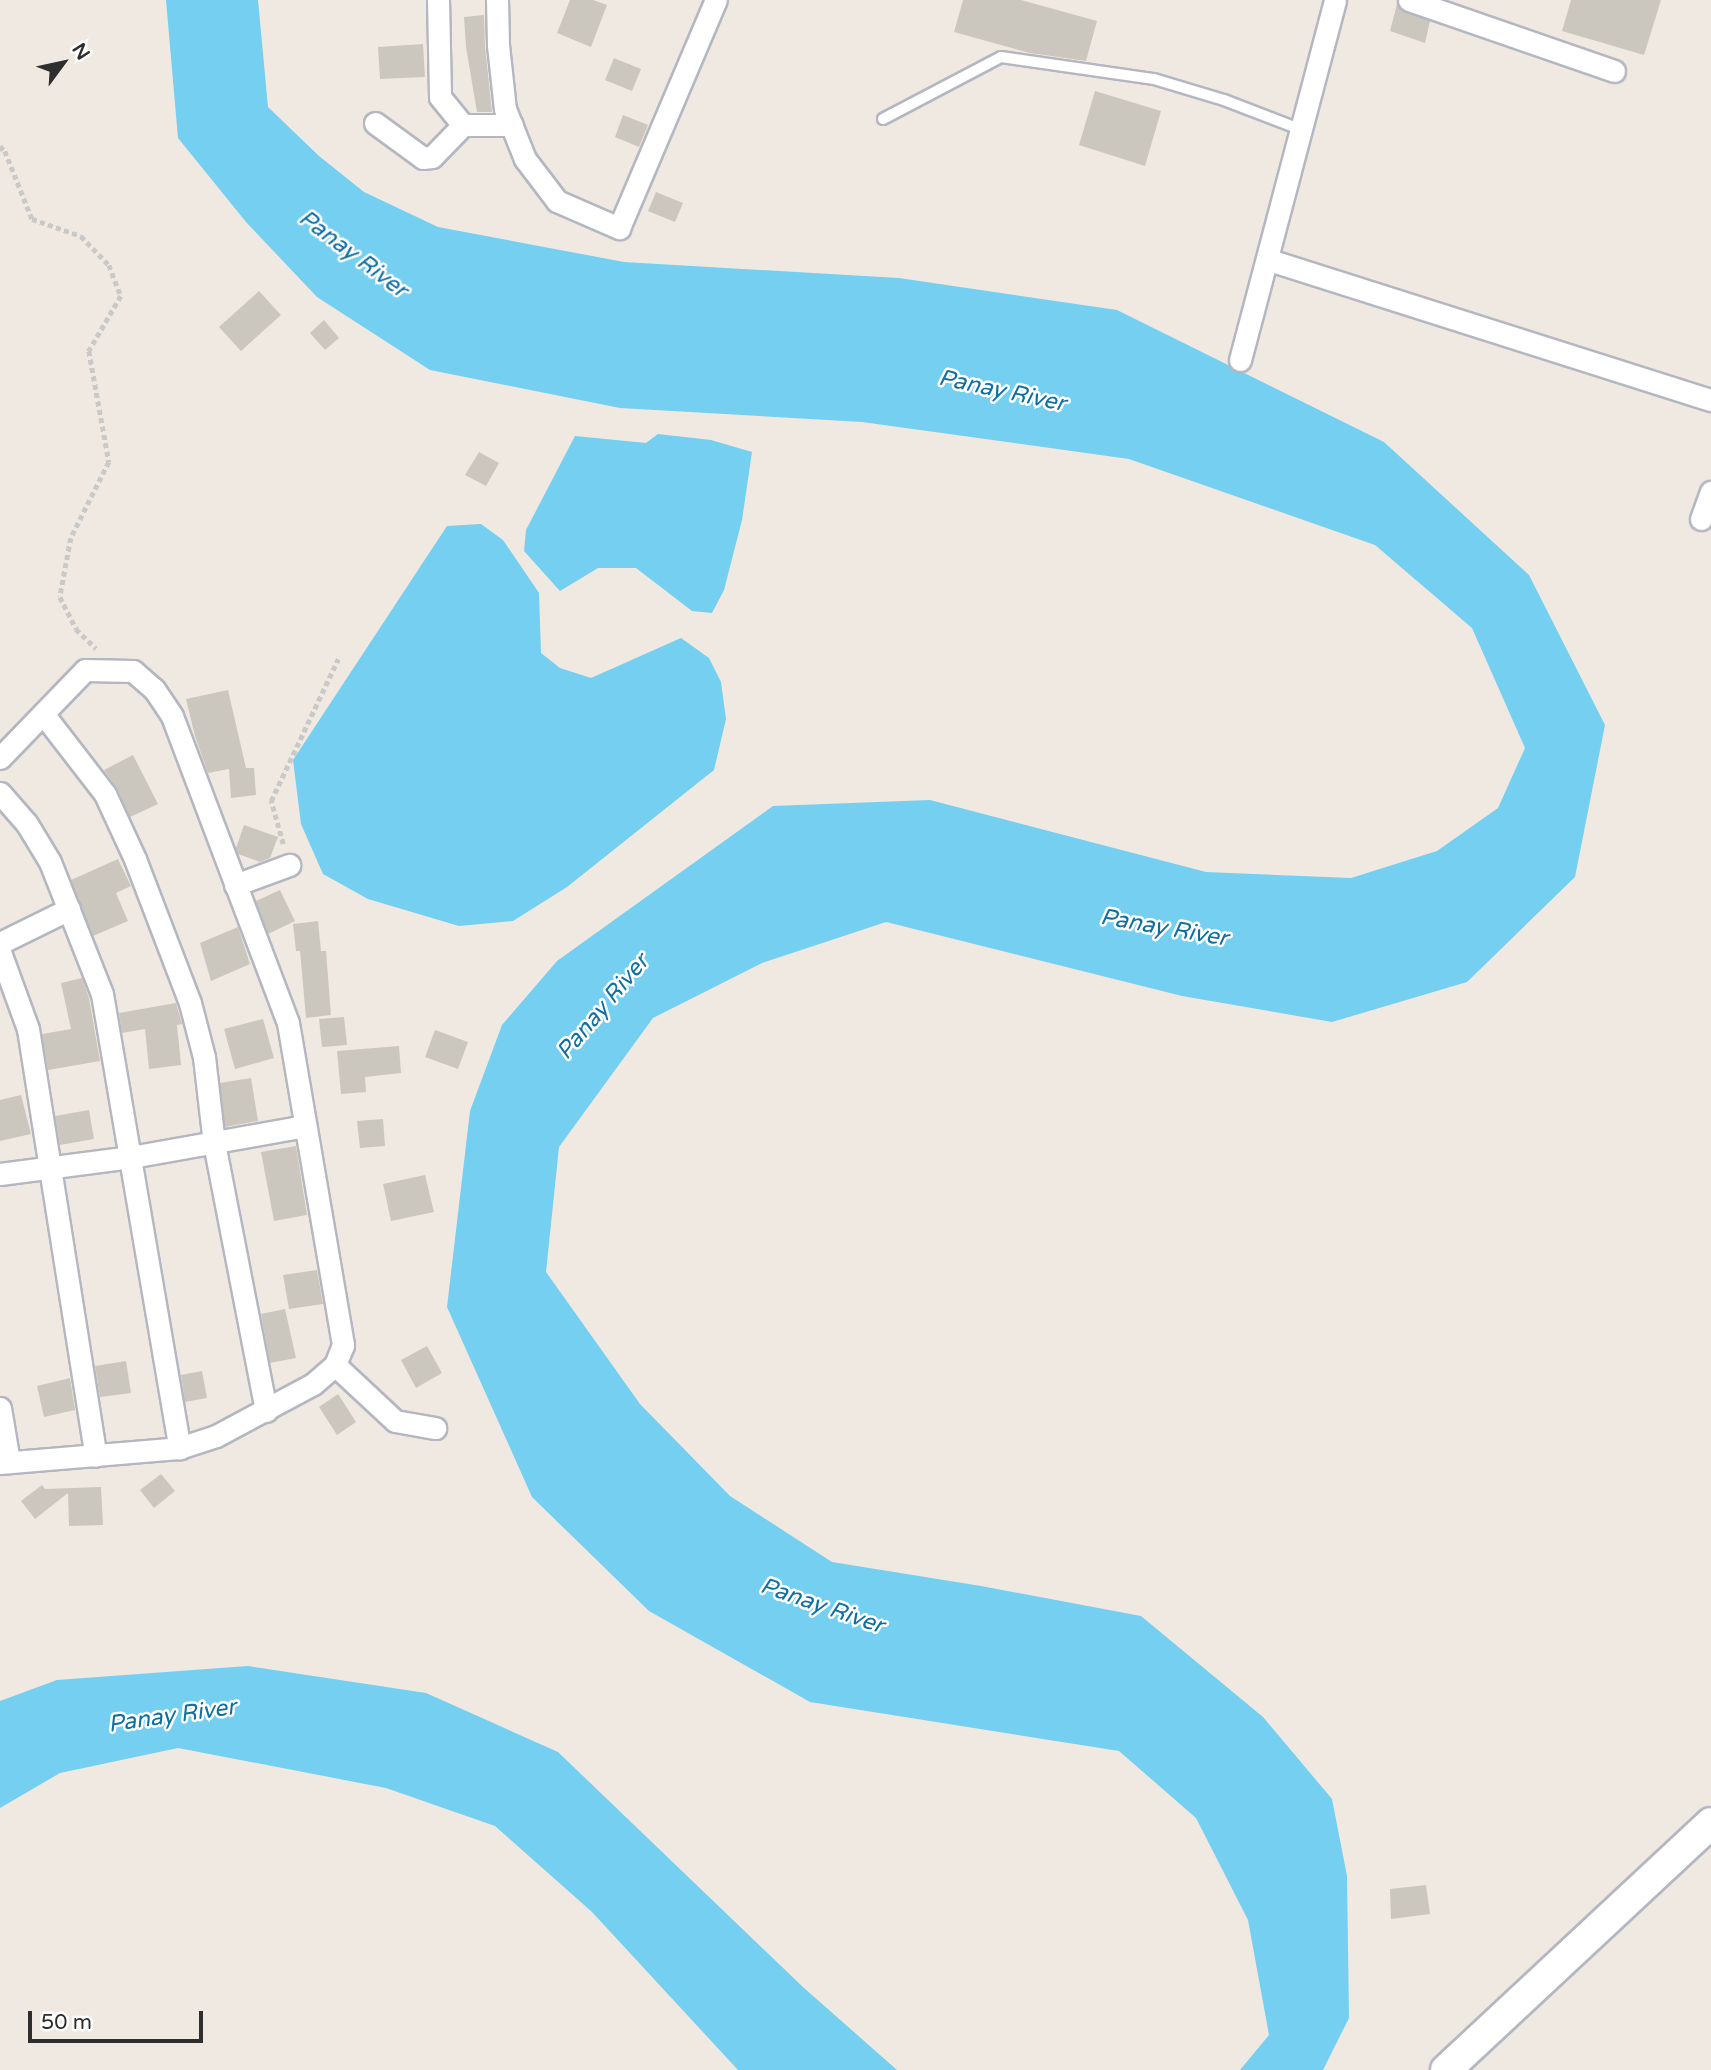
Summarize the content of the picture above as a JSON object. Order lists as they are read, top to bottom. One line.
{"water":["Panay River"],"scale_bar":"50 m","north":"top right"}
